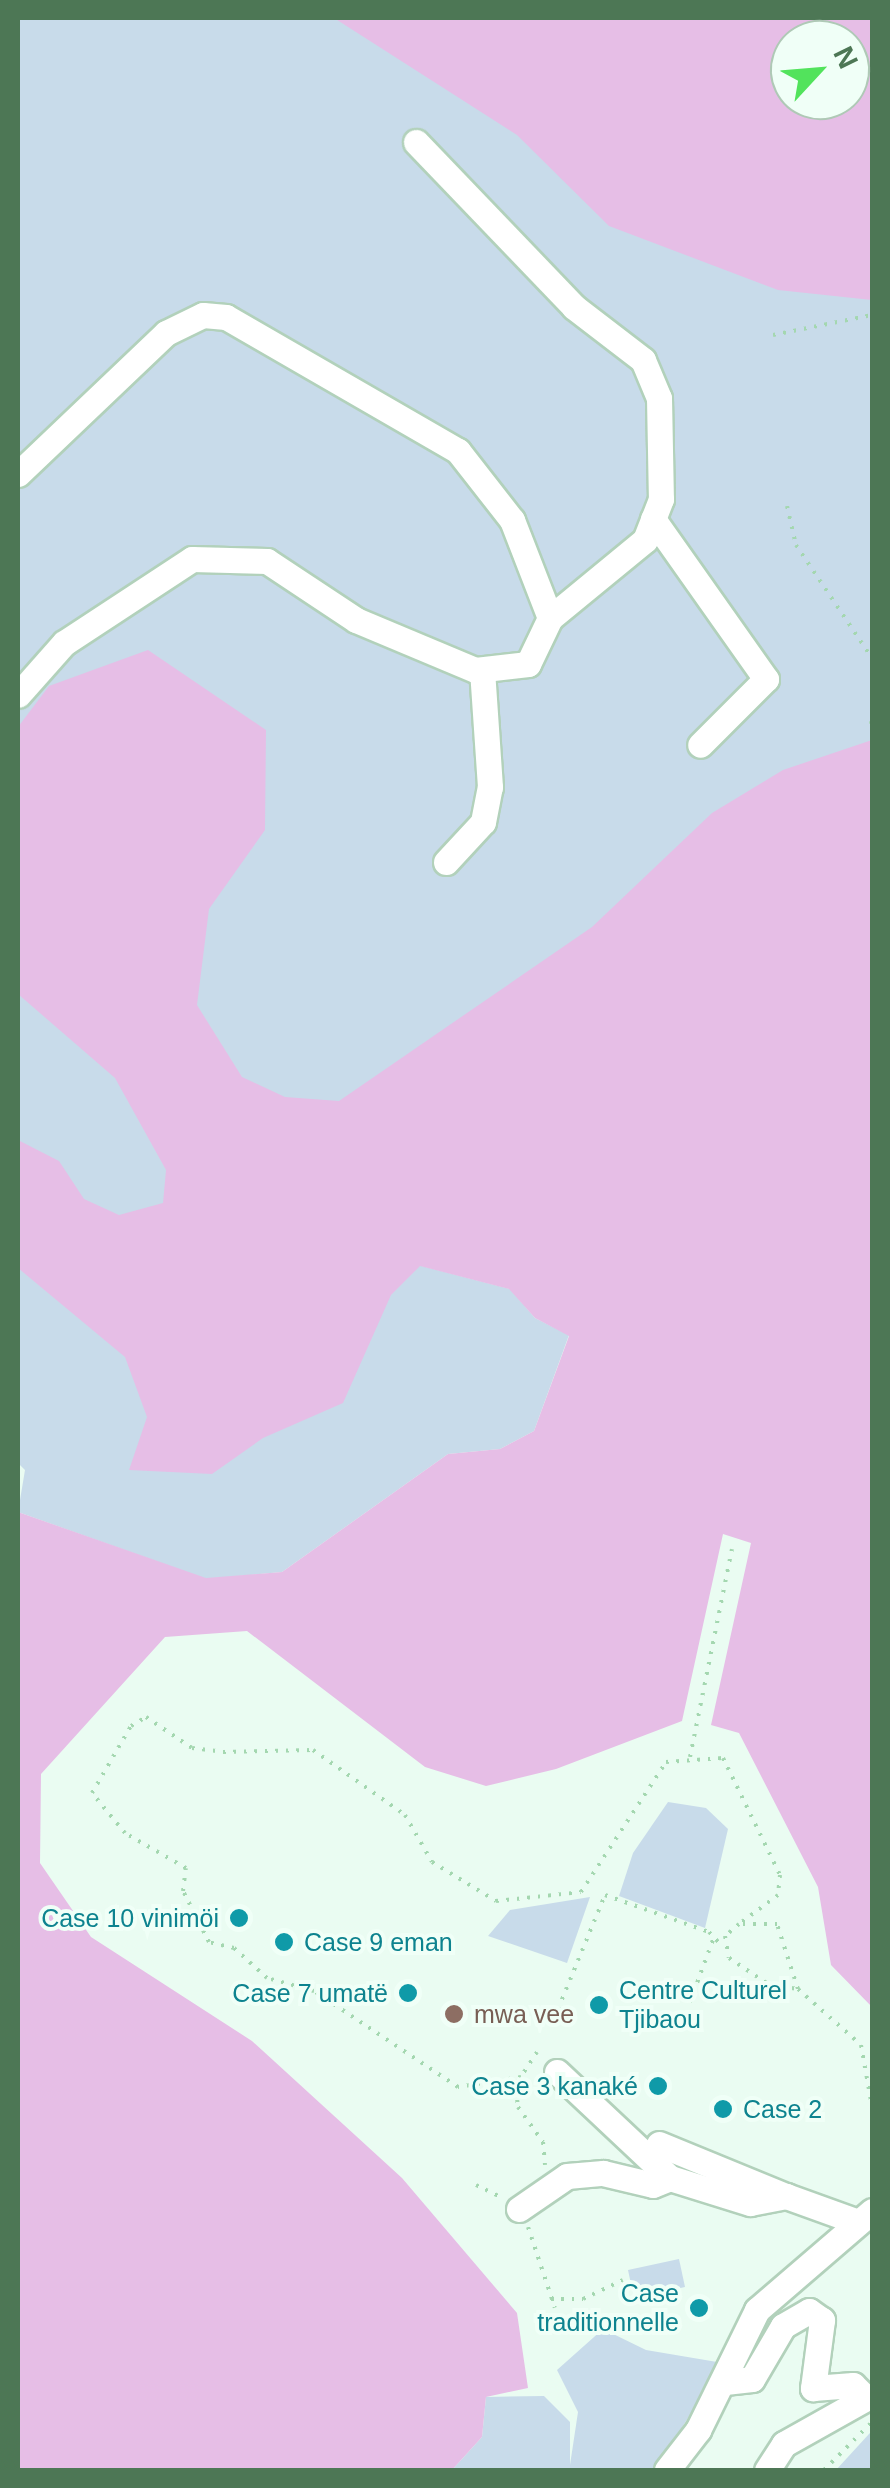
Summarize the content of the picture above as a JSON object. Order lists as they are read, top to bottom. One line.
{"places":["Case 10 vinimöi","Case 9 eman","Case 7 umatë","Centre Culturel Tjibaou","mwa vee","Case 3 kanaké","Case 2","Case traditionnelle"],"north":"top right"}
